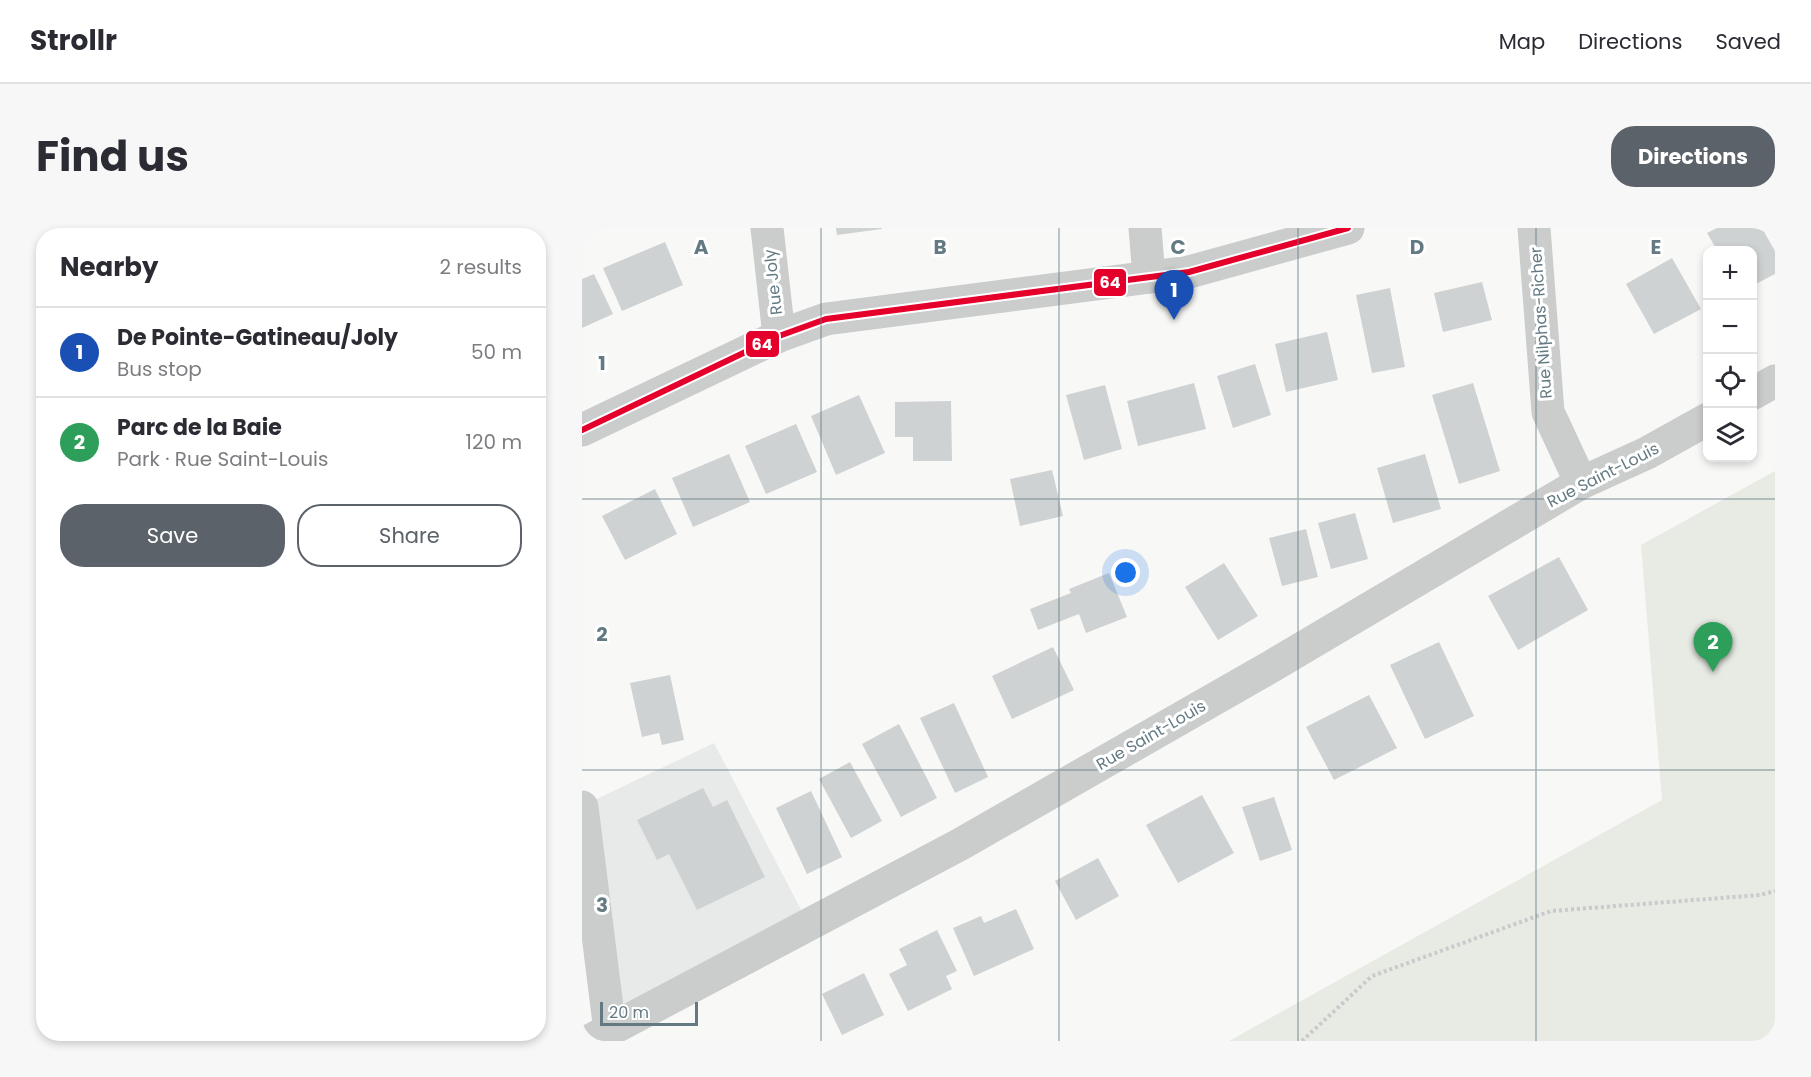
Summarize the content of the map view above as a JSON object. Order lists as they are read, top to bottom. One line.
{"streets":{"street":["Rue Joly","Rue Nilphas-Richer","Rue Saint-Louis"]},"crossings":[["Rue Nilphas-Richer","Rue Saint-Louis"]],"lines":["transit line 64"],"scale_bar":"20 m","page":{"header":"Strollr","nav":["Map","Directions","Saved"],"title":"Find us","buttons":["Directions",["Save","Share"]],"heading":["Nearby","2 results"],"map_buttons":["+","−"],"pins":["1","2"],"list":[{"mark":"1","name":"De Pointe-Gatineau/Joly","note":"Bus stop","value":"50 m"},{"mark":"2","name":"Parc de la Baie","note":"Park · Rue Saint-Louis","value":"120 m"}],"scale":"20 m"},"grid":{"columns":["A","B","C","D","E"],"rows":["1","2","3"]}}
